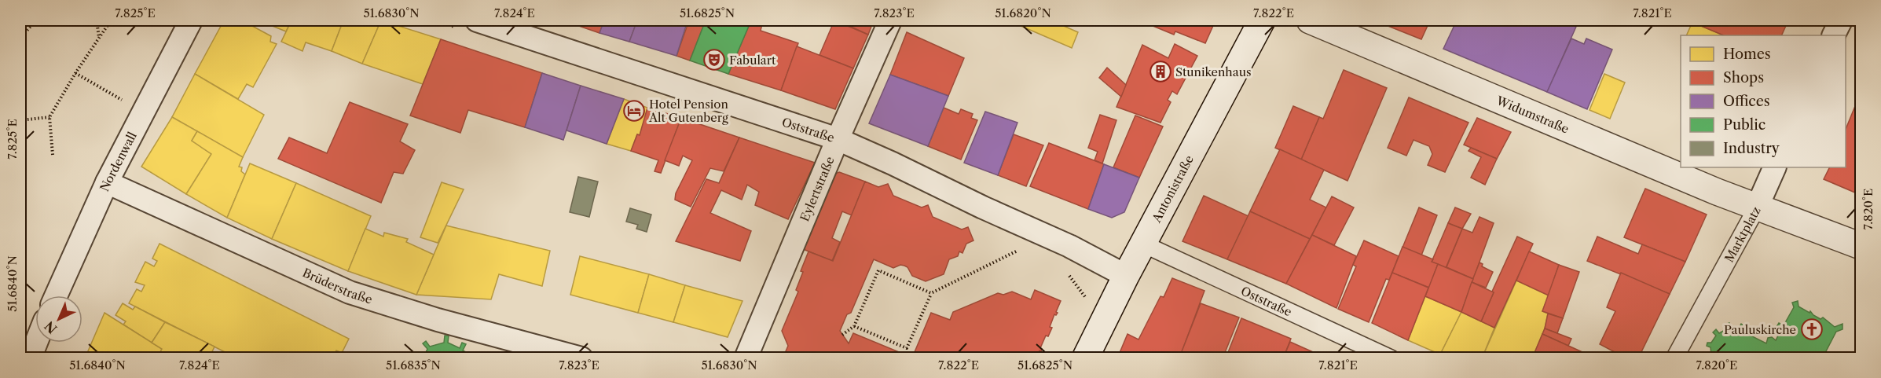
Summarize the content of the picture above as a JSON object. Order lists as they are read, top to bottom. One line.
{"streets":{"street":["Widumstraße","Oststraße","Nordenwall","Eylertstraße","Antonistraße","Marktplatz","Brüderstraße"]},"crossings":[["Widumstraße","Marktplatz"],["Oststraße","Eylertstraße"],["Oststraße","Antonistraße"],["Nordenwall","Brüderstraße"]],"places":{"theatre":["Fabulart"],"building":["Stunikenhaus"],"hotel":["Hotel Pension Alt Gutenberg"],"church":["Pauluskirche"]},"legend":["Homes","Shops","Offices","Public","Industry"],"north":"bottom left","coordinates":["7.825°E","51.6830°N","7.824°E","51.6825°N","7.823°E","51.6820°N","7.822°E","7.821°E","7.820°E","51.6840°N","51.6835°N"]}
